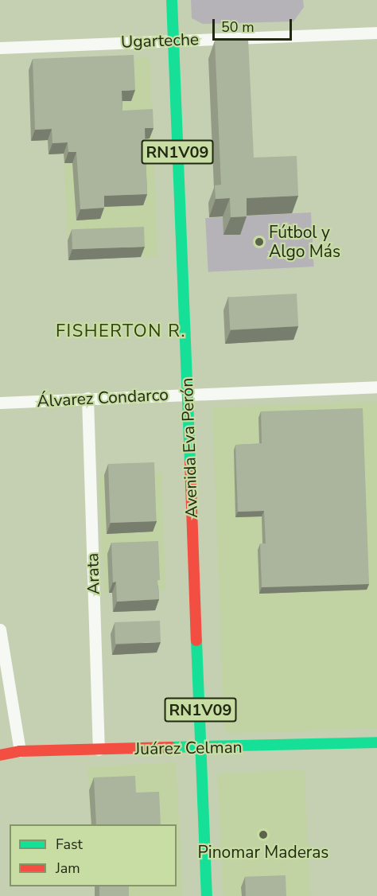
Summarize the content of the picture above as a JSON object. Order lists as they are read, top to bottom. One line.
{"streets":{"main road":["RN1V09","Avenida Eva Perón","Juárez Celman"],"street":["Ugarteche","Álvarez Condarco","Arata"]},"crossings":[["Ugarteche","Avenida Eva Perón"],["Álvarez Condarco","Avenida Eva Perón"],["Álvarez Condarco","Arata"],["Avenida Eva Perón","Juárez Celman"],["Arata","Juárez Celman"]],"districts":["FISHERTON R."],"places":["Fútbol y Algo Más","Pinomar Maderas"],"legend":["Fast","Jam"],"scale_bar":"50 m"}
